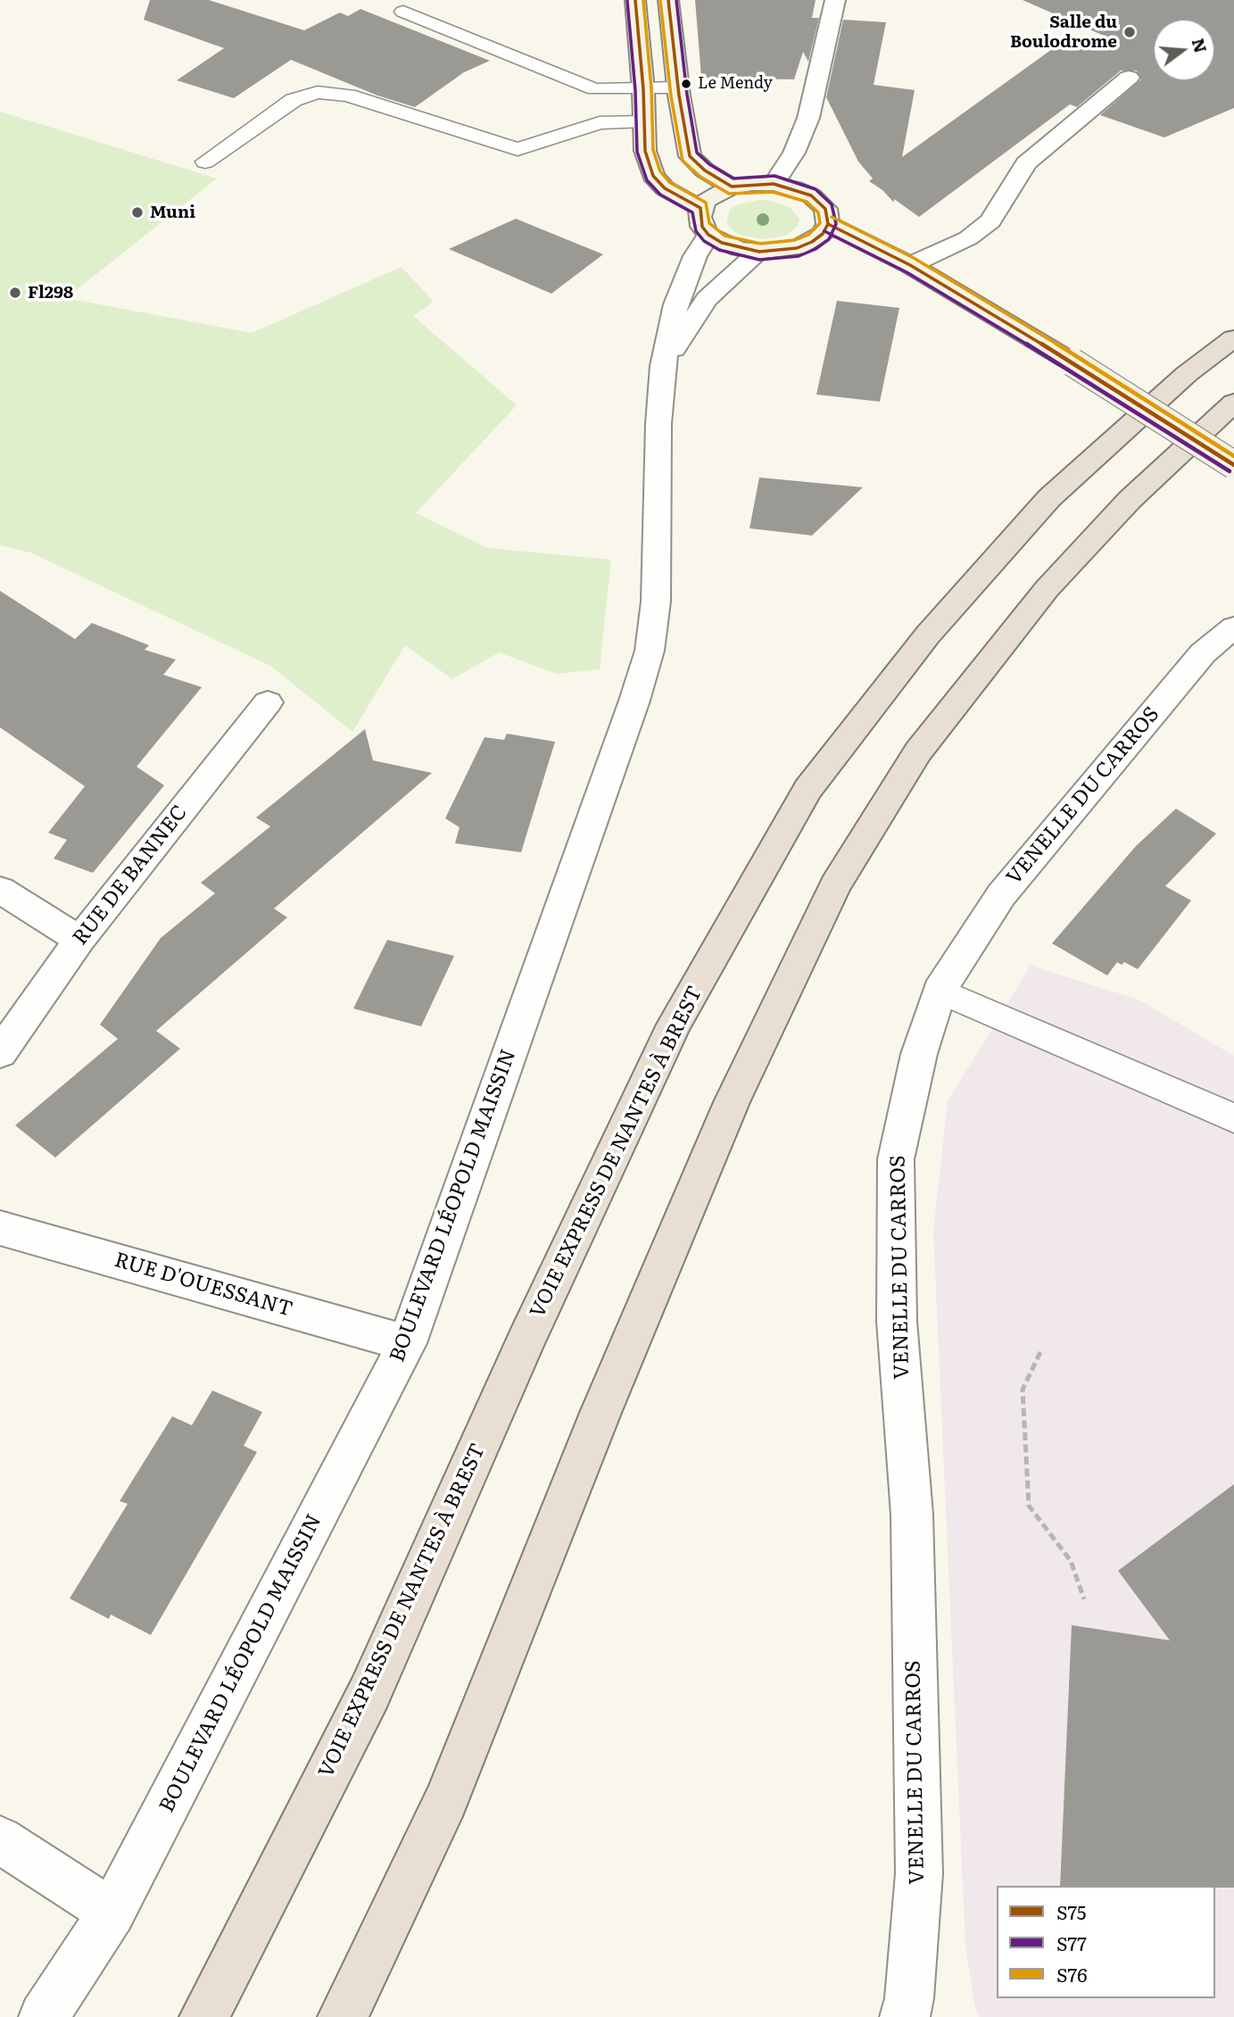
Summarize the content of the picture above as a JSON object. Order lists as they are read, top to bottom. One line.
{"streets":{"highway":["VOIE EXPRESS DE NANTES À BREST"],"street":["VENELLE DU CARROS","RUE DE BANNEC","BOULEVARD LÉOPOLD MAISSIN","RUE D'OUESSANT"]},"crossings":[["BOULEVARD LÉOPOLD MAISSIN","RUE D'OUESSANT"]],"places":["Salle du Boulodrome","Le Mendy","Muni","Fl298"],"lines":["transit line S75","transit line S77","transit line S76"],"legend":["S75","S77","S76"],"north":"right"}
